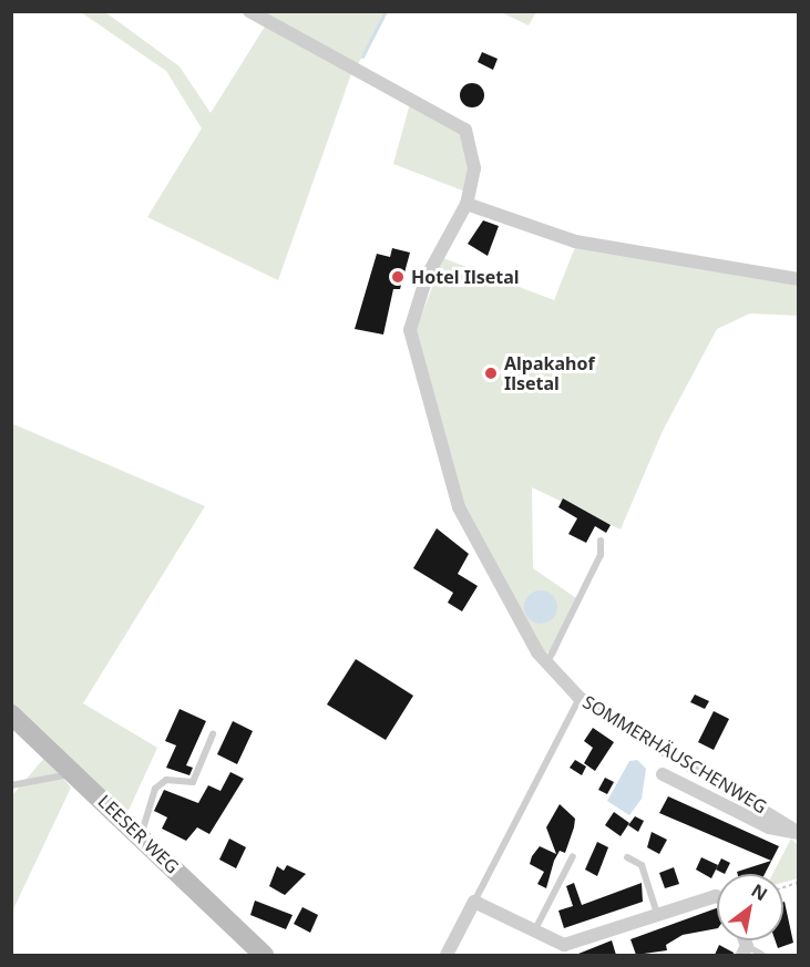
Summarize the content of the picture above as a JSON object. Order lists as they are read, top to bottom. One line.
{"streets":{"street":["SOMMERHÄUSCHENWEG","LEESER WEG"]},"places":["Hotel Ilsetal","Alpakahof Ilsetal"],"north":"top right"}
